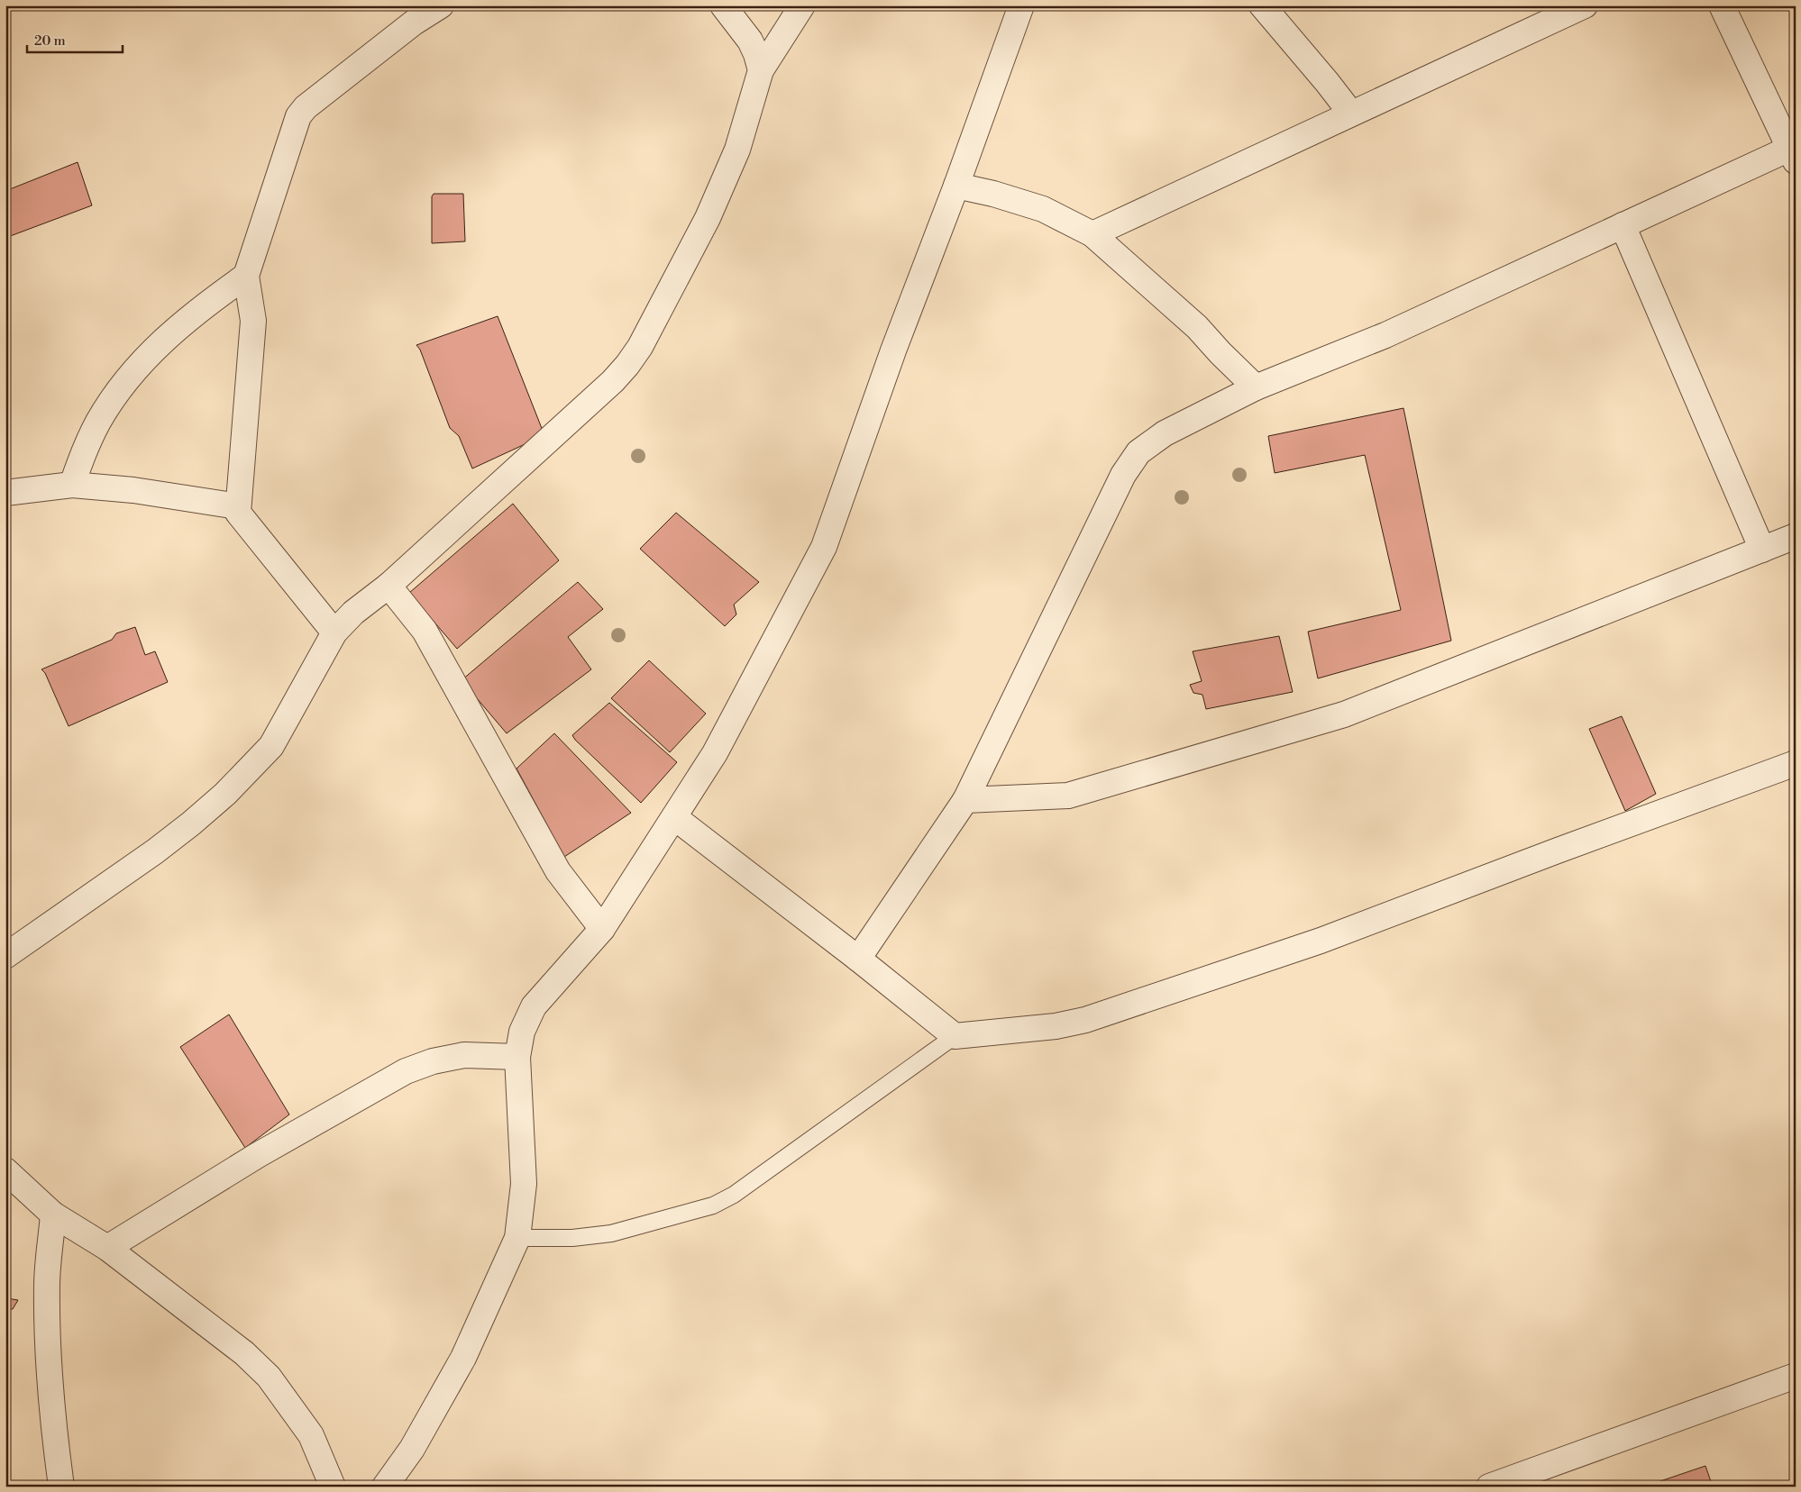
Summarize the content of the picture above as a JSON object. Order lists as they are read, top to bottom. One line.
{"scale_bar":"20 m"}
